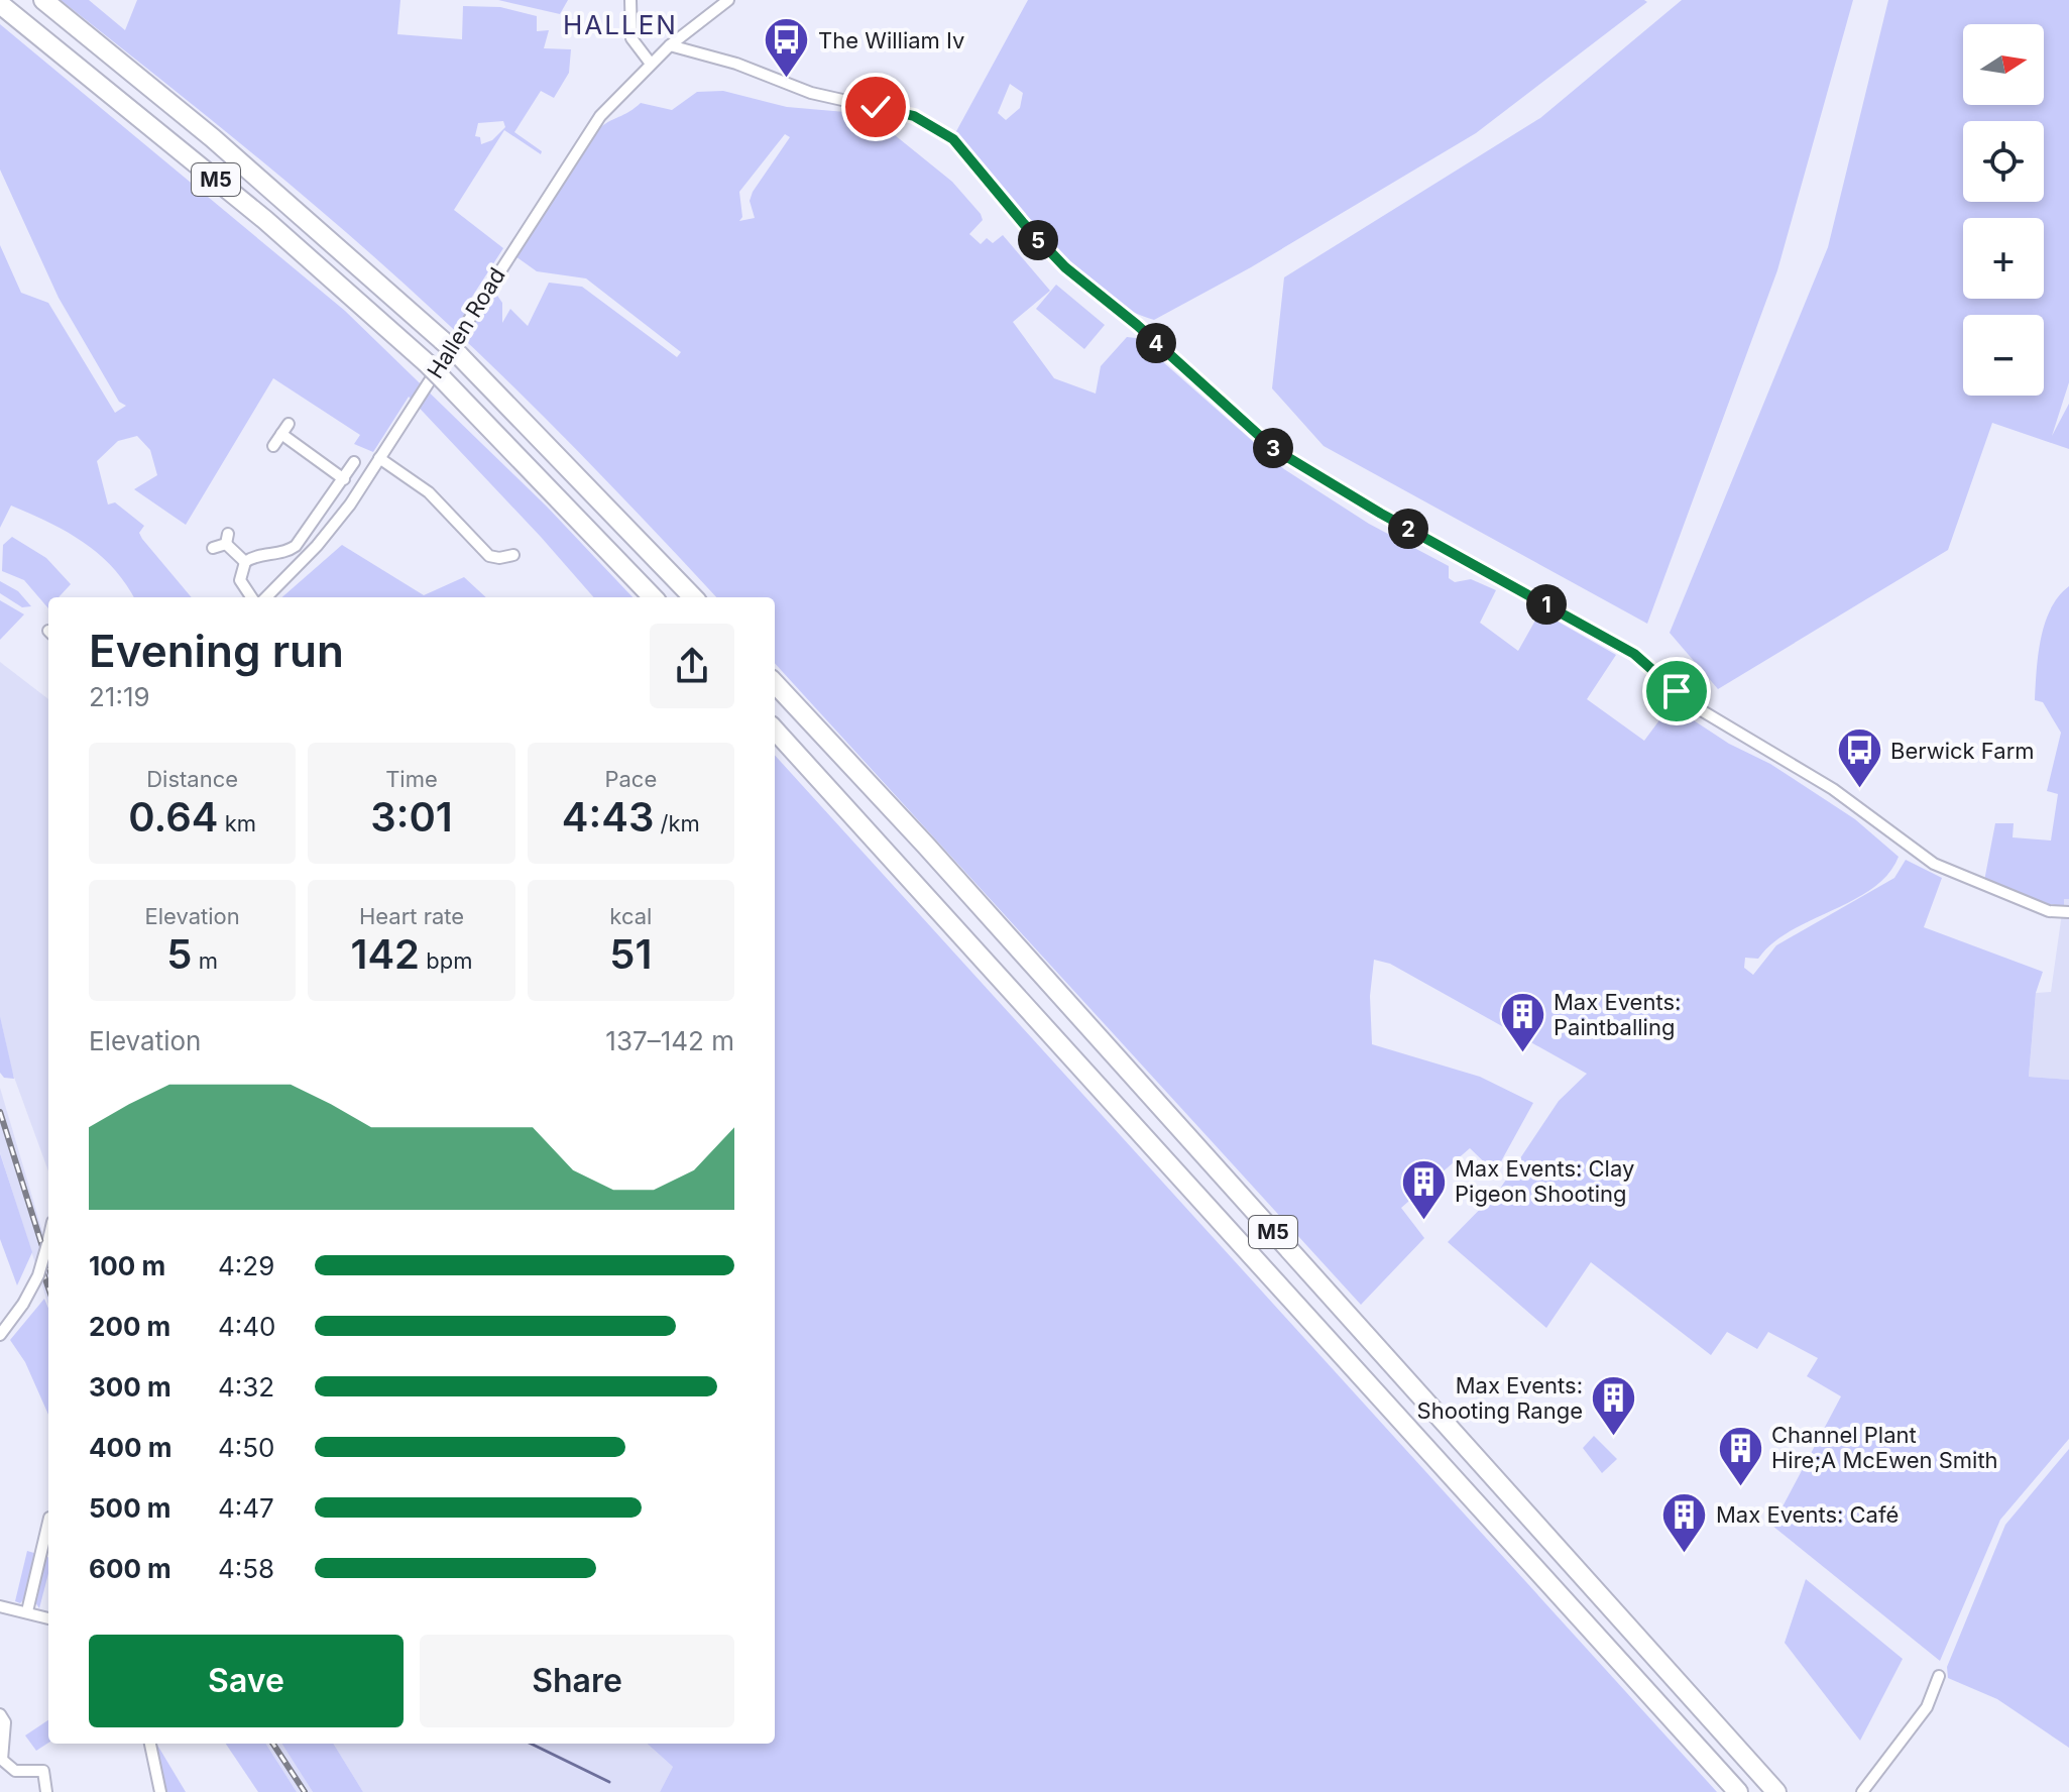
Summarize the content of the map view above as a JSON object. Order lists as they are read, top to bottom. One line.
{"streets":{"highway":["M5"],"street":["Hallen Road"]},"districts":["HALLEN"],"places":{"bus stop":["The William Iv","Berwick Farm"],"building":["Max Events: Paintballing","Max Events: Clay Pigeon Shooting","Max Events: Shooting Range","Channel Plant Hire;A McEwen Smith","Max Events: Café"]},"north":"right","page":{"map_buttons":["+","−"],"pins":["5","4","3","2","1"],"heading":["Evening run","21:19"],"stats":[["Distance","0.64 km"],["Time","3:01"],["Pace","4:43 /km"],["Elevation","5 m"],["Heart rate","142 bpm"],["kcal","51"]],"chart":["Elevation","137–142 m"],"list":[{"name":"100 m","note":"4:29"},{"name":"200 m","note":"4:40"},{"name":"300 m","note":"4:32"},{"name":"400 m","note":"4:50"},{"name":"500 m","note":"4:47"},{"name":"600 m","note":"4:58"}],"buttons":["Save","Share"]}}
